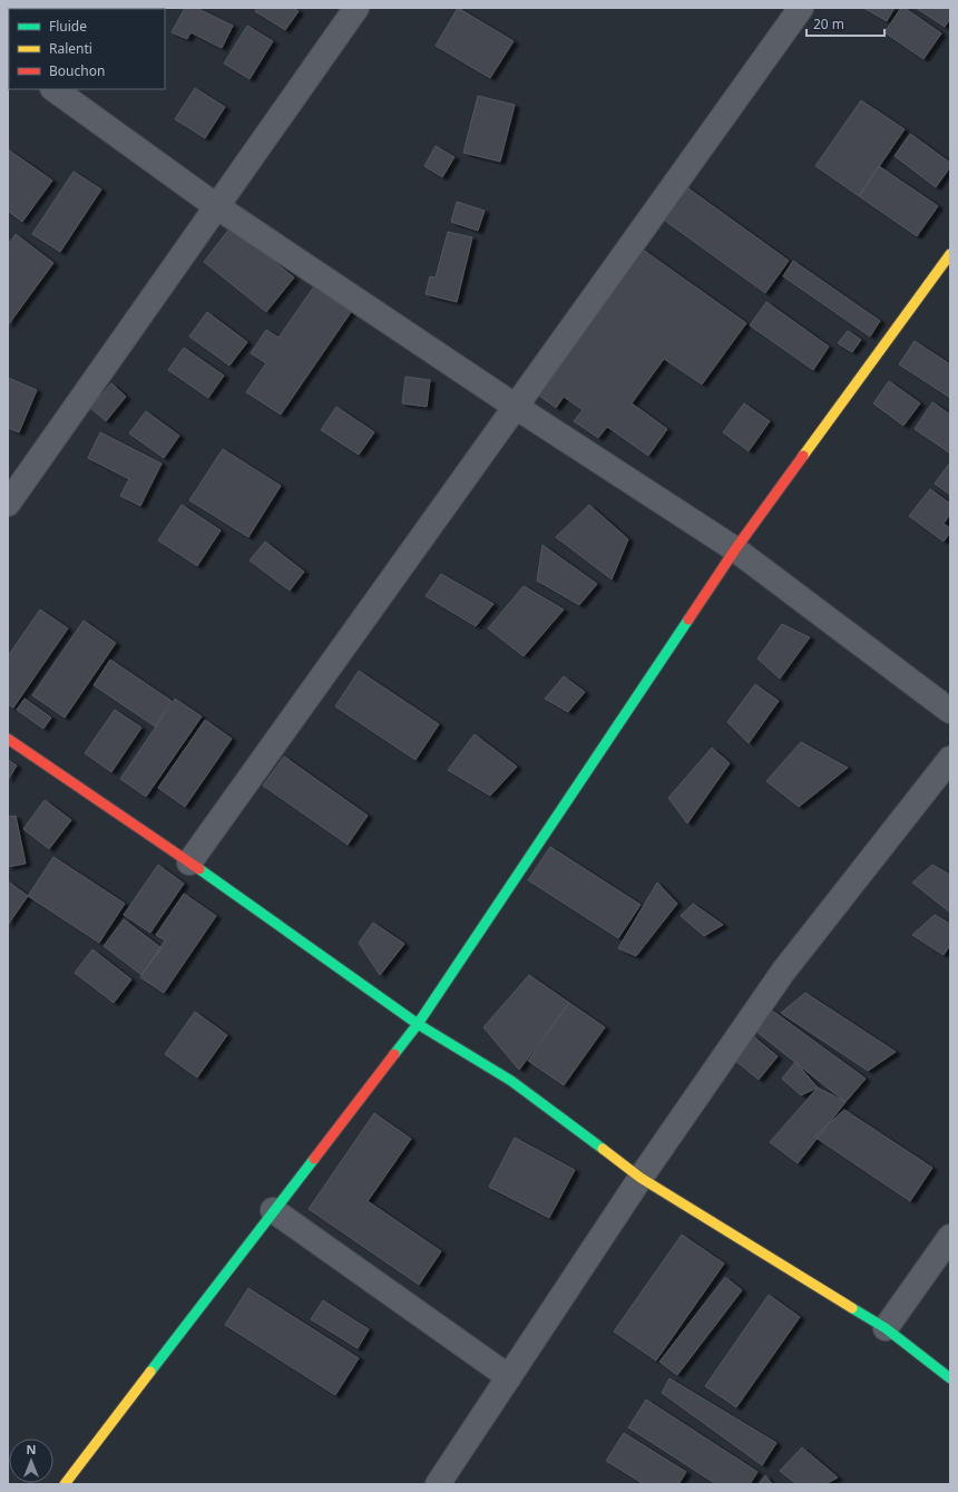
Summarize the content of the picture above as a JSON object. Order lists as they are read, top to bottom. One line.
{"legend":["Fluide","Ralenti","Bouchon"],"scale_bar":"20 m","north":"top"}
